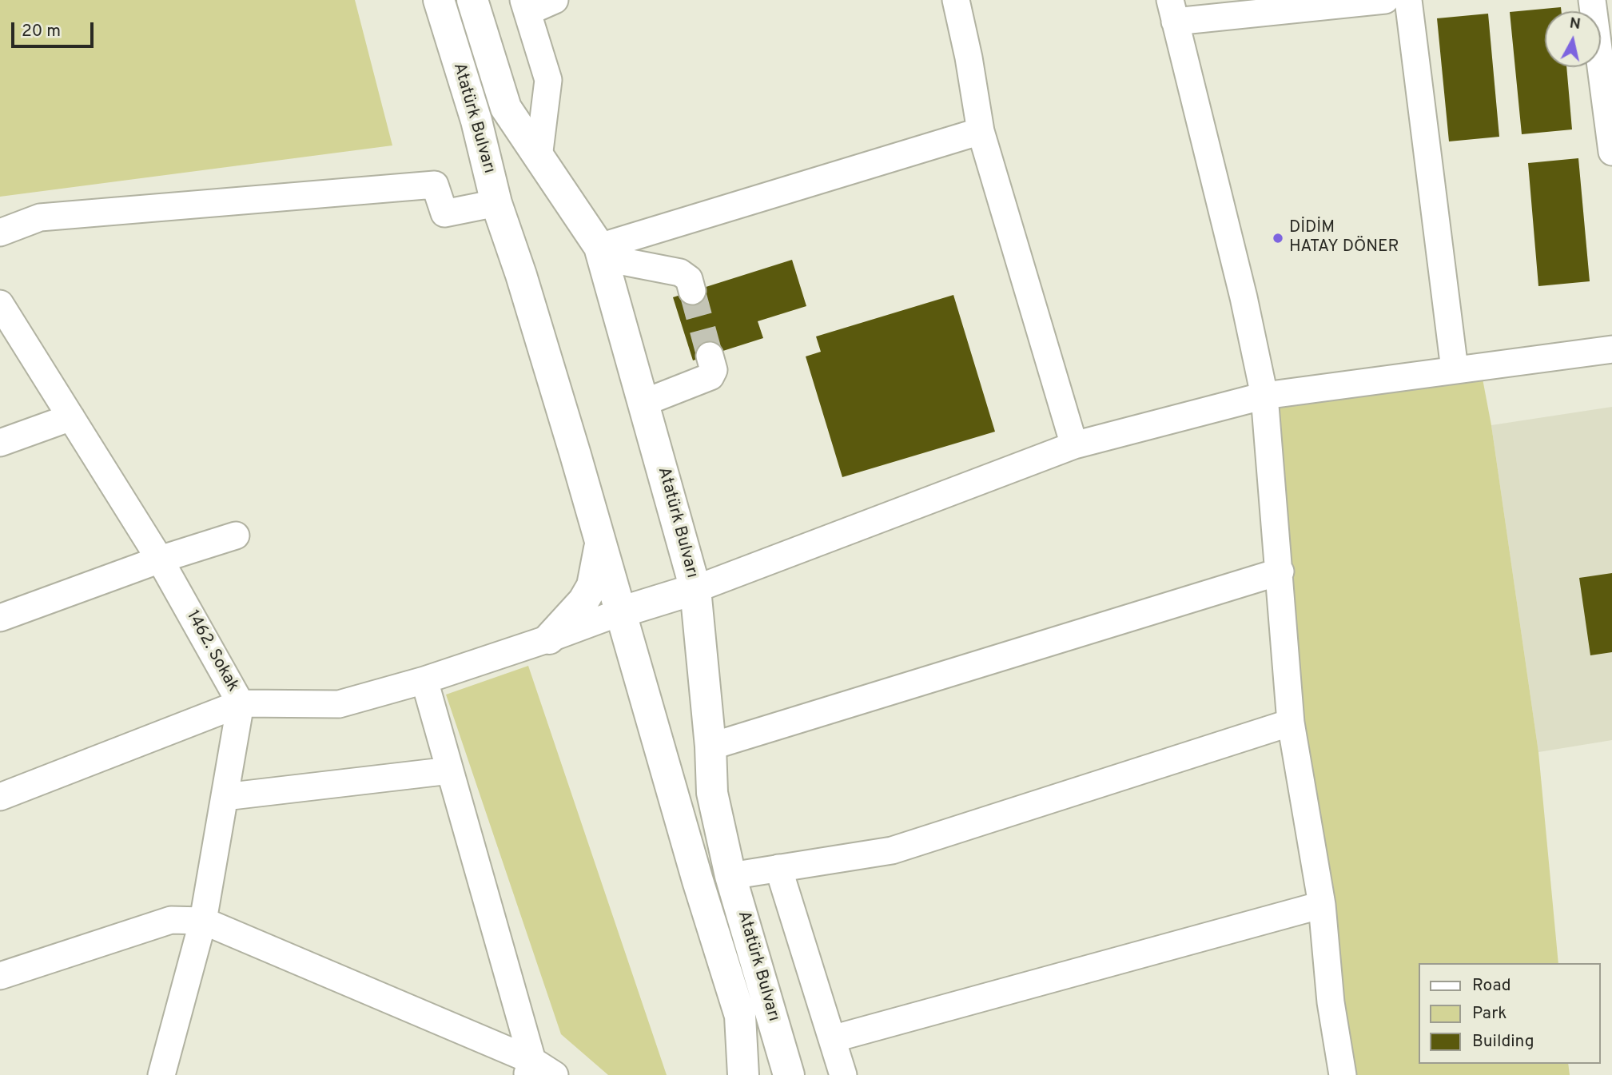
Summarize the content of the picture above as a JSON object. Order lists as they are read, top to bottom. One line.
{"streets":{"main road":["Atatürk Bulvarı"],"street":["1462. Sokak"]},"places":["DİDİM HATAY DÖNER"],"legend":["Road","Park","Building"],"scale_bar":"20 m","north":"top"}
